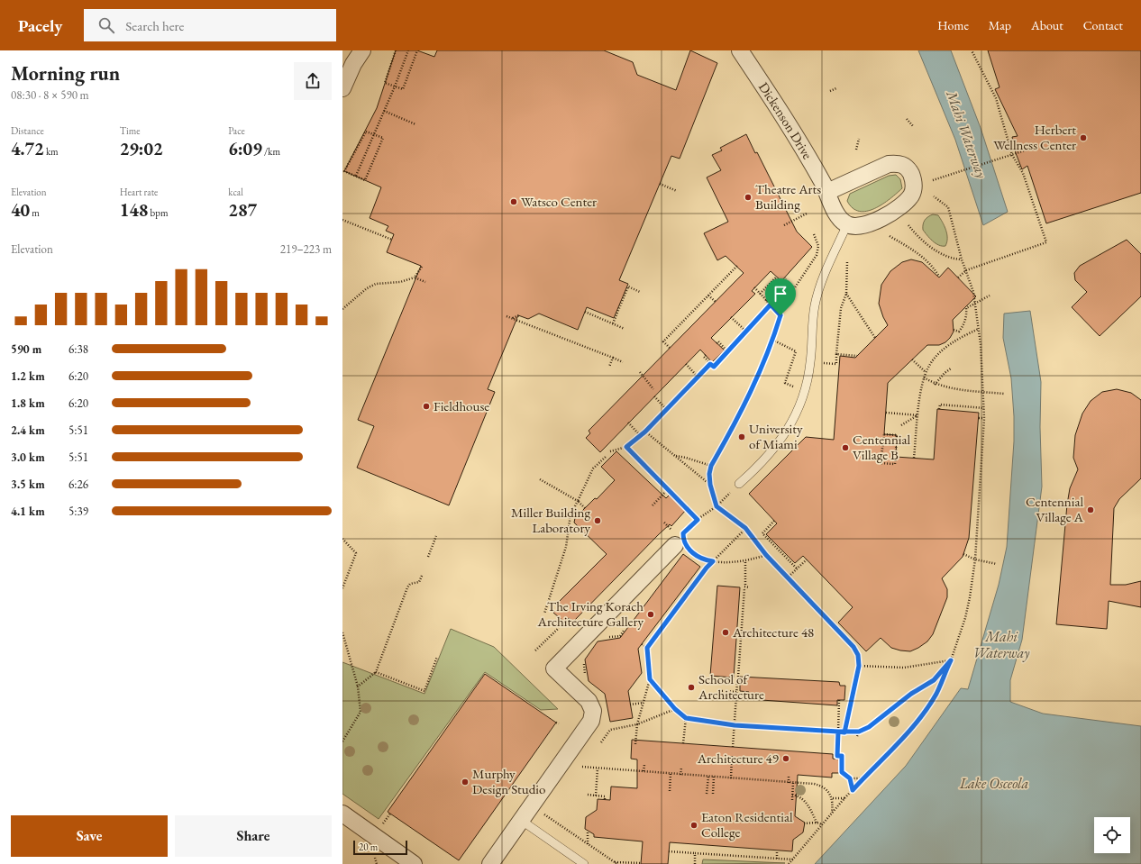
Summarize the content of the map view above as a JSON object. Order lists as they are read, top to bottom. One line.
{"streets":{"street":["Dickenson Drive"]},"water":["Mahi Waterway","Lake Osceola"],"places":["Herbert Wellness Center","Theatre Arts Building","Watsco Center","Fieldhouse","University of Miami","Centennial Village B","Centennial Village A","Miller Building Laboratory","The Irving Korach Architecture Gallery","Architecture 48","School of Architecture","Architecture 49","Murphy Design Studio","Eaton Residential College"],"scale_bar":"20 m","page":{"header":"Pacely","search":"Search here","nav":["Home","Map","About","Contact"],"heading":["Morning run","08:30 · 8 × 590 m"],"stats":[["Distance","4.72 km"],["Time","29:02"],["Pace","6:09 /km"],["Elevation","40 m"],["Heart rate","148 bpm"],["kcal","287"]],"chart":["Elevation","219–223 m"],"list":[{"name":"590 m","note":"6:38"},{"name":"1.2 km","note":"6:20"},{"name":"1.8 km","note":"6:20"},{"name":"2.4 km","note":"5:51"},{"name":"3.0 km","note":"5:51"},{"name":"3.5 km","note":"6:26"},{"name":"4.1 km","note":"5:39"}],"buttons":["Save","Share"],"scale":"20 m"}}
